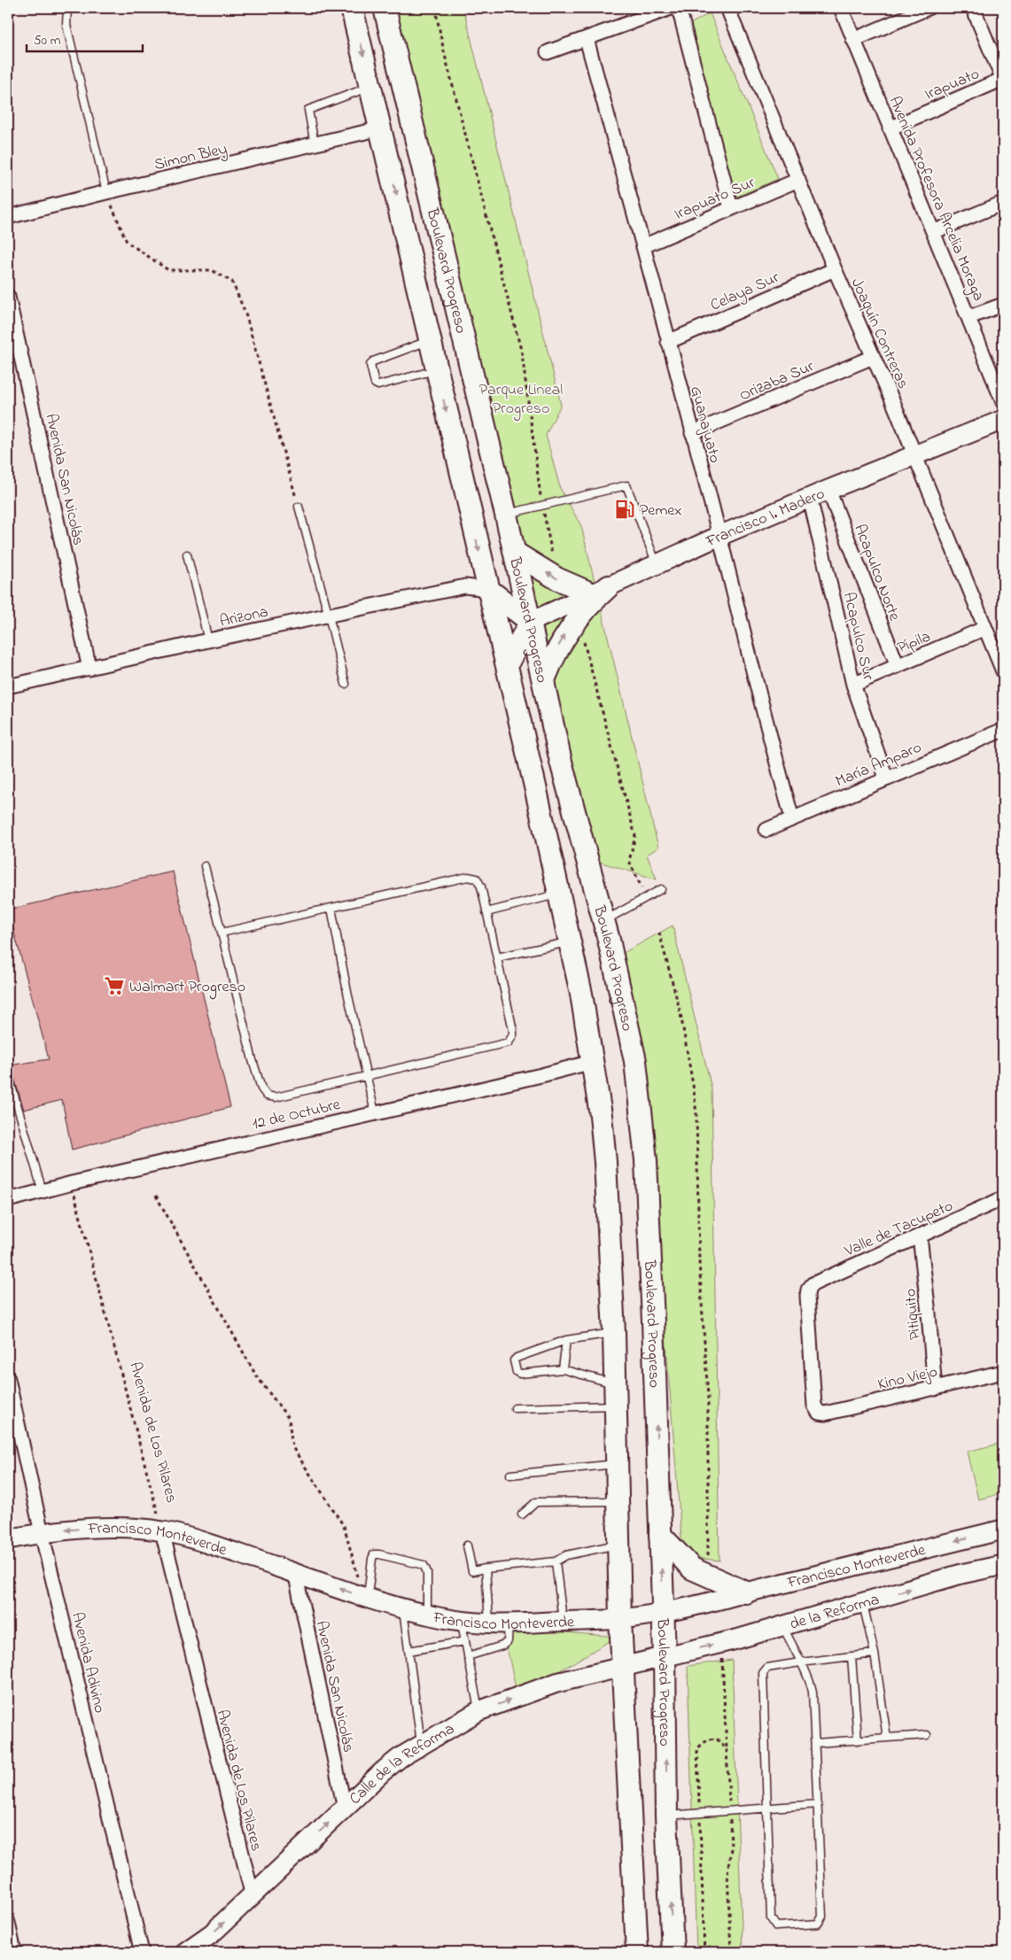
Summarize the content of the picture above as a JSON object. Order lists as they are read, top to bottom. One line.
{"streets":{"main road":["Boulevard Progreso","Francisco I. Madero","Francisco Monteverde","de la Reforma","Calle de la Reforma"],"street":["Irapuato","Simon Bley","Irapuato Sur","Avenida Profesora Arcelia Moraga","Celaya Sur","Joaquín Contreras","Orizaba Sur","Guanajuato","Avenida San Nicolás","Acapulco Norte","Arizona","Acapulco Sur","Pípila","María Amparo","12 de Octubre","Valle de Tacupeto","Pitiquito","Kino Viejo","Avenida de Los Pilares","Avenida Adivino"]},"crossings":[["Irapuato","Avenida Profesora Arcelia Moraga"],["Simon Bley","Boulevard Progreso"],["Irapuato Sur","Joaquín Contreras"],["Irapuato Sur","Guanajuato"],["Boulevard Progreso","Francisco I. Madero"],["Boulevard Progreso","Arizona"],["Boulevard Progreso","12 de Octubre"],["Boulevard Progreso","Francisco Monteverde"],["Boulevard Progreso","de la Reforma"],["Boulevard Progreso","Calle de la Reforma"],["Celaya Sur","Joaquín Contreras"],["Celaya Sur","Guanajuato"],["Joaquín Contreras","Orizaba Sur"],["Joaquín Contreras","Francisco I. Madero"],["Joaquín Contreras","Pípila"],["Orizaba Sur","Guanajuato"],["Guanajuato","Francisco I. Madero"],["Guanajuato","María Amparo"],["Avenida San Nicolás","Arizona"],["Avenida San Nicolás","Francisco Monteverde"],["Avenida San Nicolás","Calle de la Reforma"],["Francisco I. Madero","Acapulco Norte"],["Francisco I. Madero","Acapulco Sur"],["Acapulco Norte","Pípila"],["Acapulco Sur","Pípila"],["Acapulco Sur","María Amparo"],["12 de Octubre","Avenida de Los Pilares"],["Valle de Tacupeto","Pitiquito"],["Valle de Tacupeto","Kino Viejo"],["Pitiquito","Kino Viejo"],["Avenida de Los Pilares","Francisco Monteverde"],["Avenida de Los Pilares","Calle de la Reforma"],["Francisco Monteverde","Avenida Adivino"],["de la Reforma","Calle de la Reforma"]],"one_way":["Francisco Monteverde","de la Reforma","Calle de la Reforma"],"parks":["Parque Lineal Progreso"],"places":{"fuel station":["Pemex"],"supermarket":["Walmart Progreso"]},"scale_bar":"50 m"}
